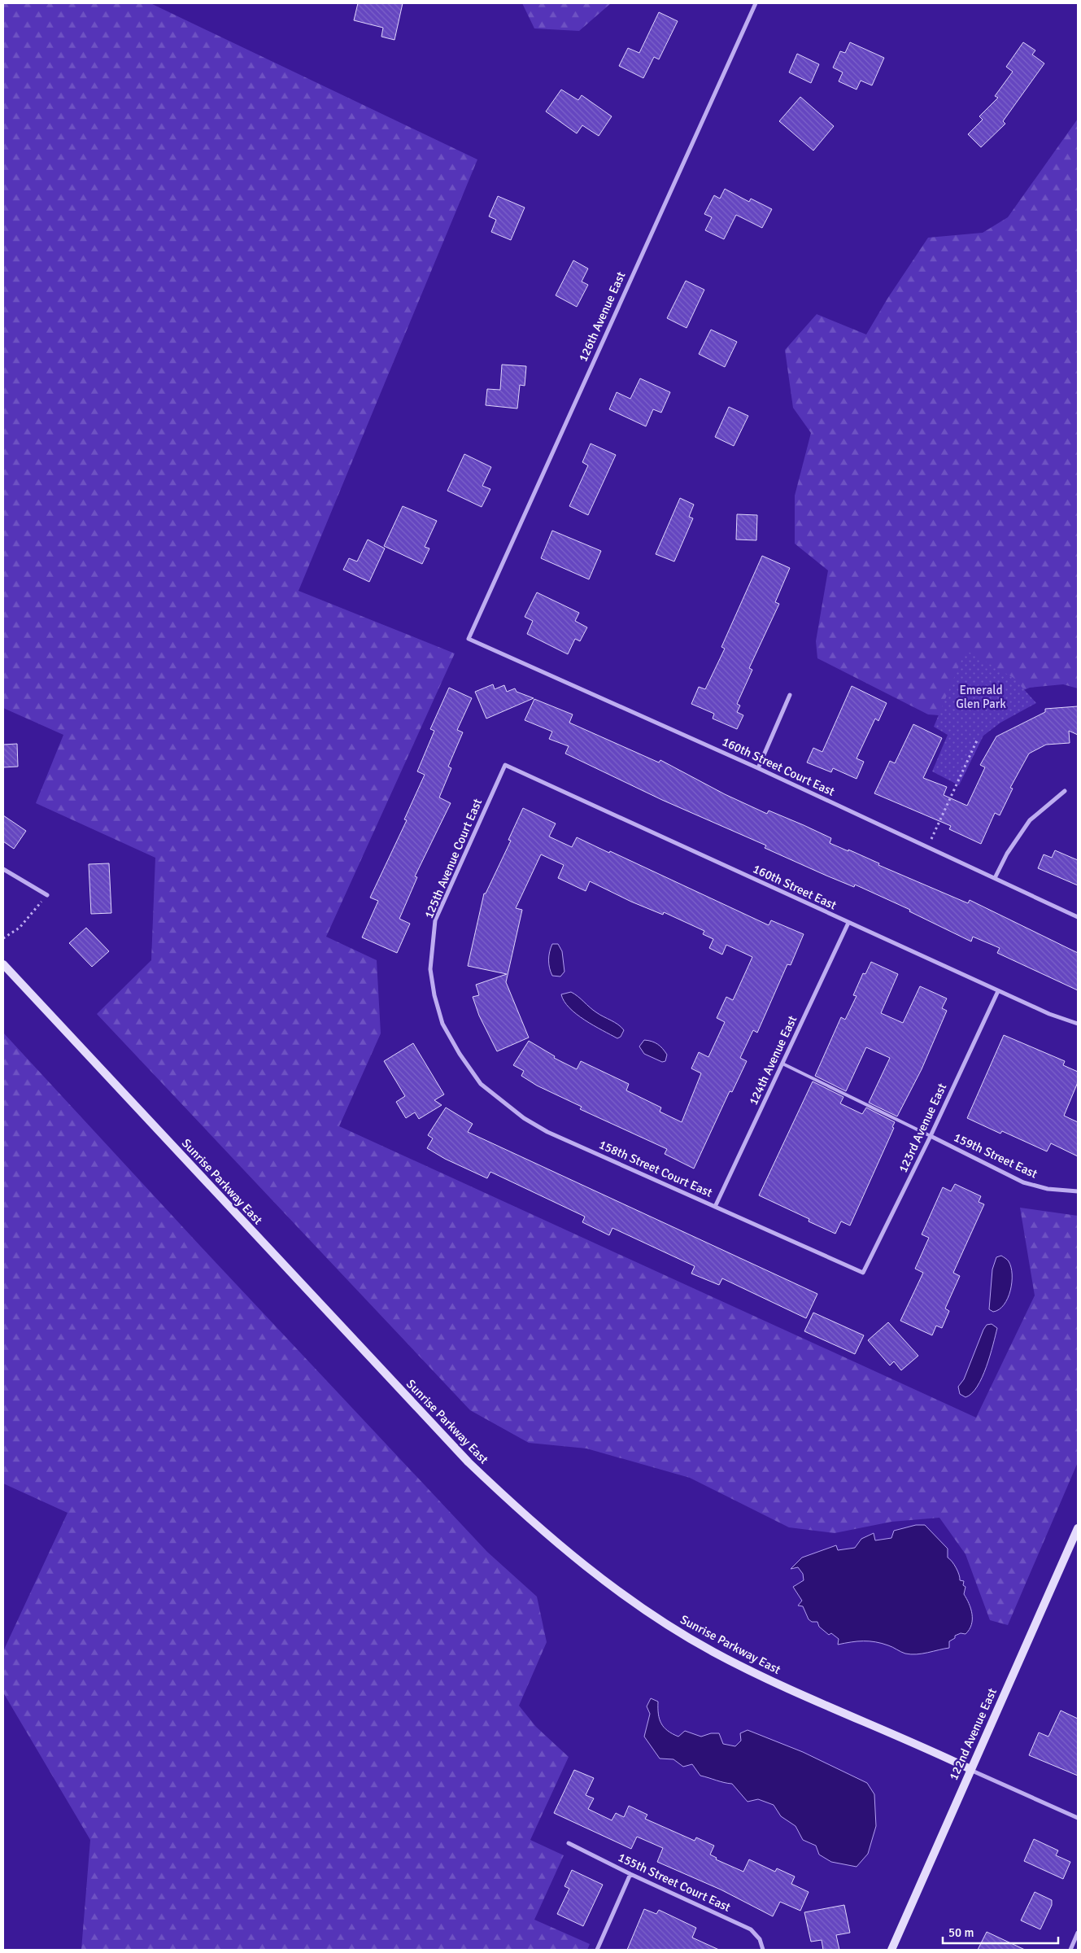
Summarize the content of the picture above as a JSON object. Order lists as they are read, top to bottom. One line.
{"streets":{"street":["126th Avenue East","160th Street Court East","125th Avenue Court East","160th Street East","124th Avenue East","123rd Avenue East","159th Street East","158th Street Court East","Sunrise Parkway East","122nd Avenue East","155th Street Court East"]},"crossings":[["126th Avenue East","160th Street Court East"],["125th Avenue Court East","160th Street East"],["125th Avenue Court East","158th Street Court East"],["160th Street East","124th Avenue East"],["160th Street East","123rd Avenue East"],["124th Avenue East","158th Street Court East"],["123rd Avenue East","159th Street East"],["123rd Avenue East","158th Street Court East"],["Sunrise Parkway East","122nd Avenue East"]],"parks":["Emerald Glen Park"],"scale_bar":"50 m"}
